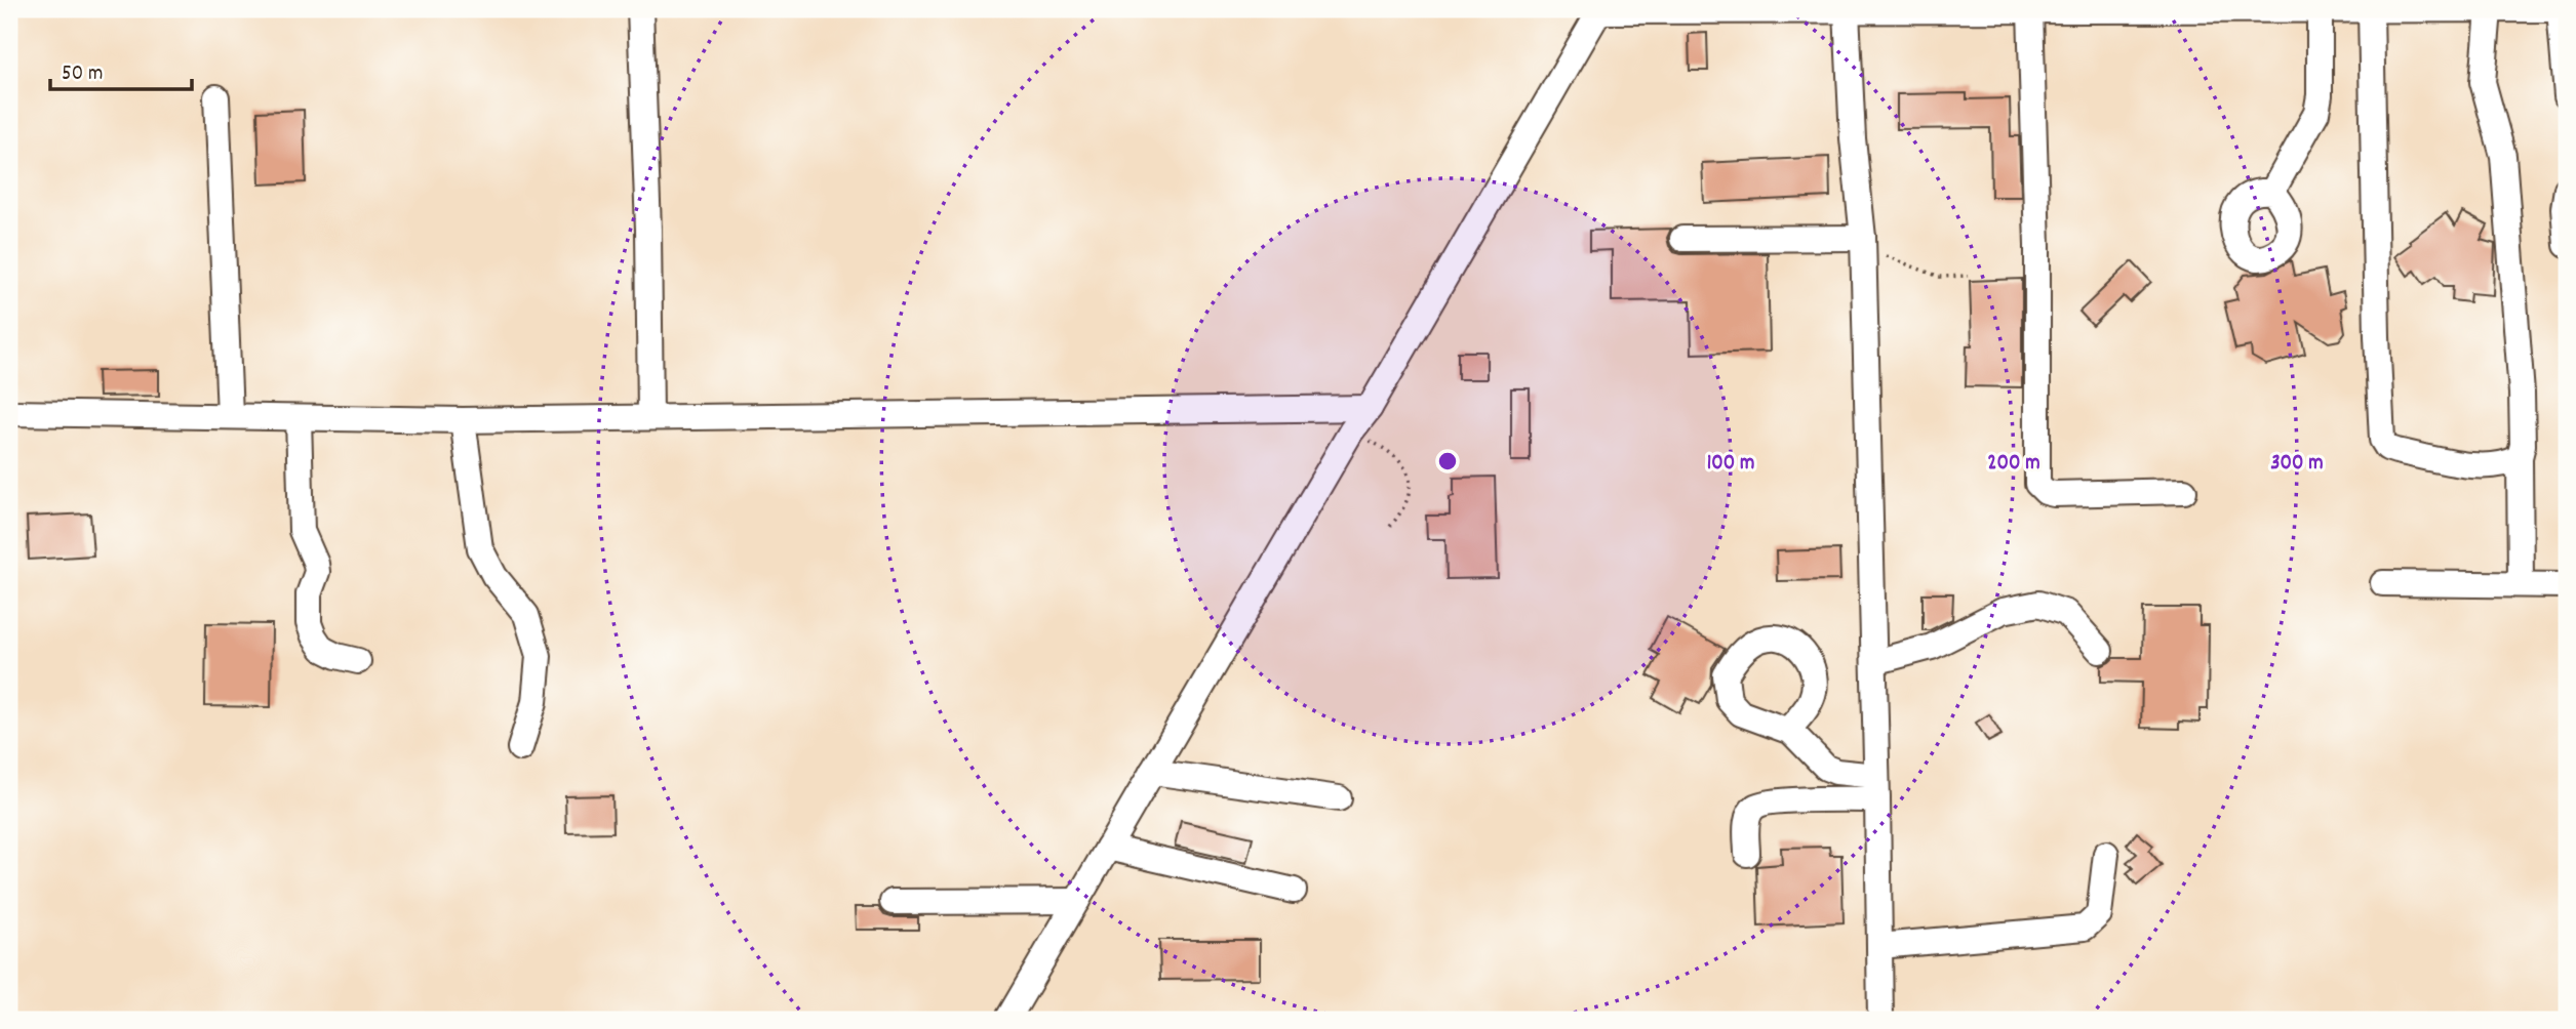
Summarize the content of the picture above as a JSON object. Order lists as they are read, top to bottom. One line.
{"scale_bar":"50 m","rings":["100 m","200 m","300 m"]}
